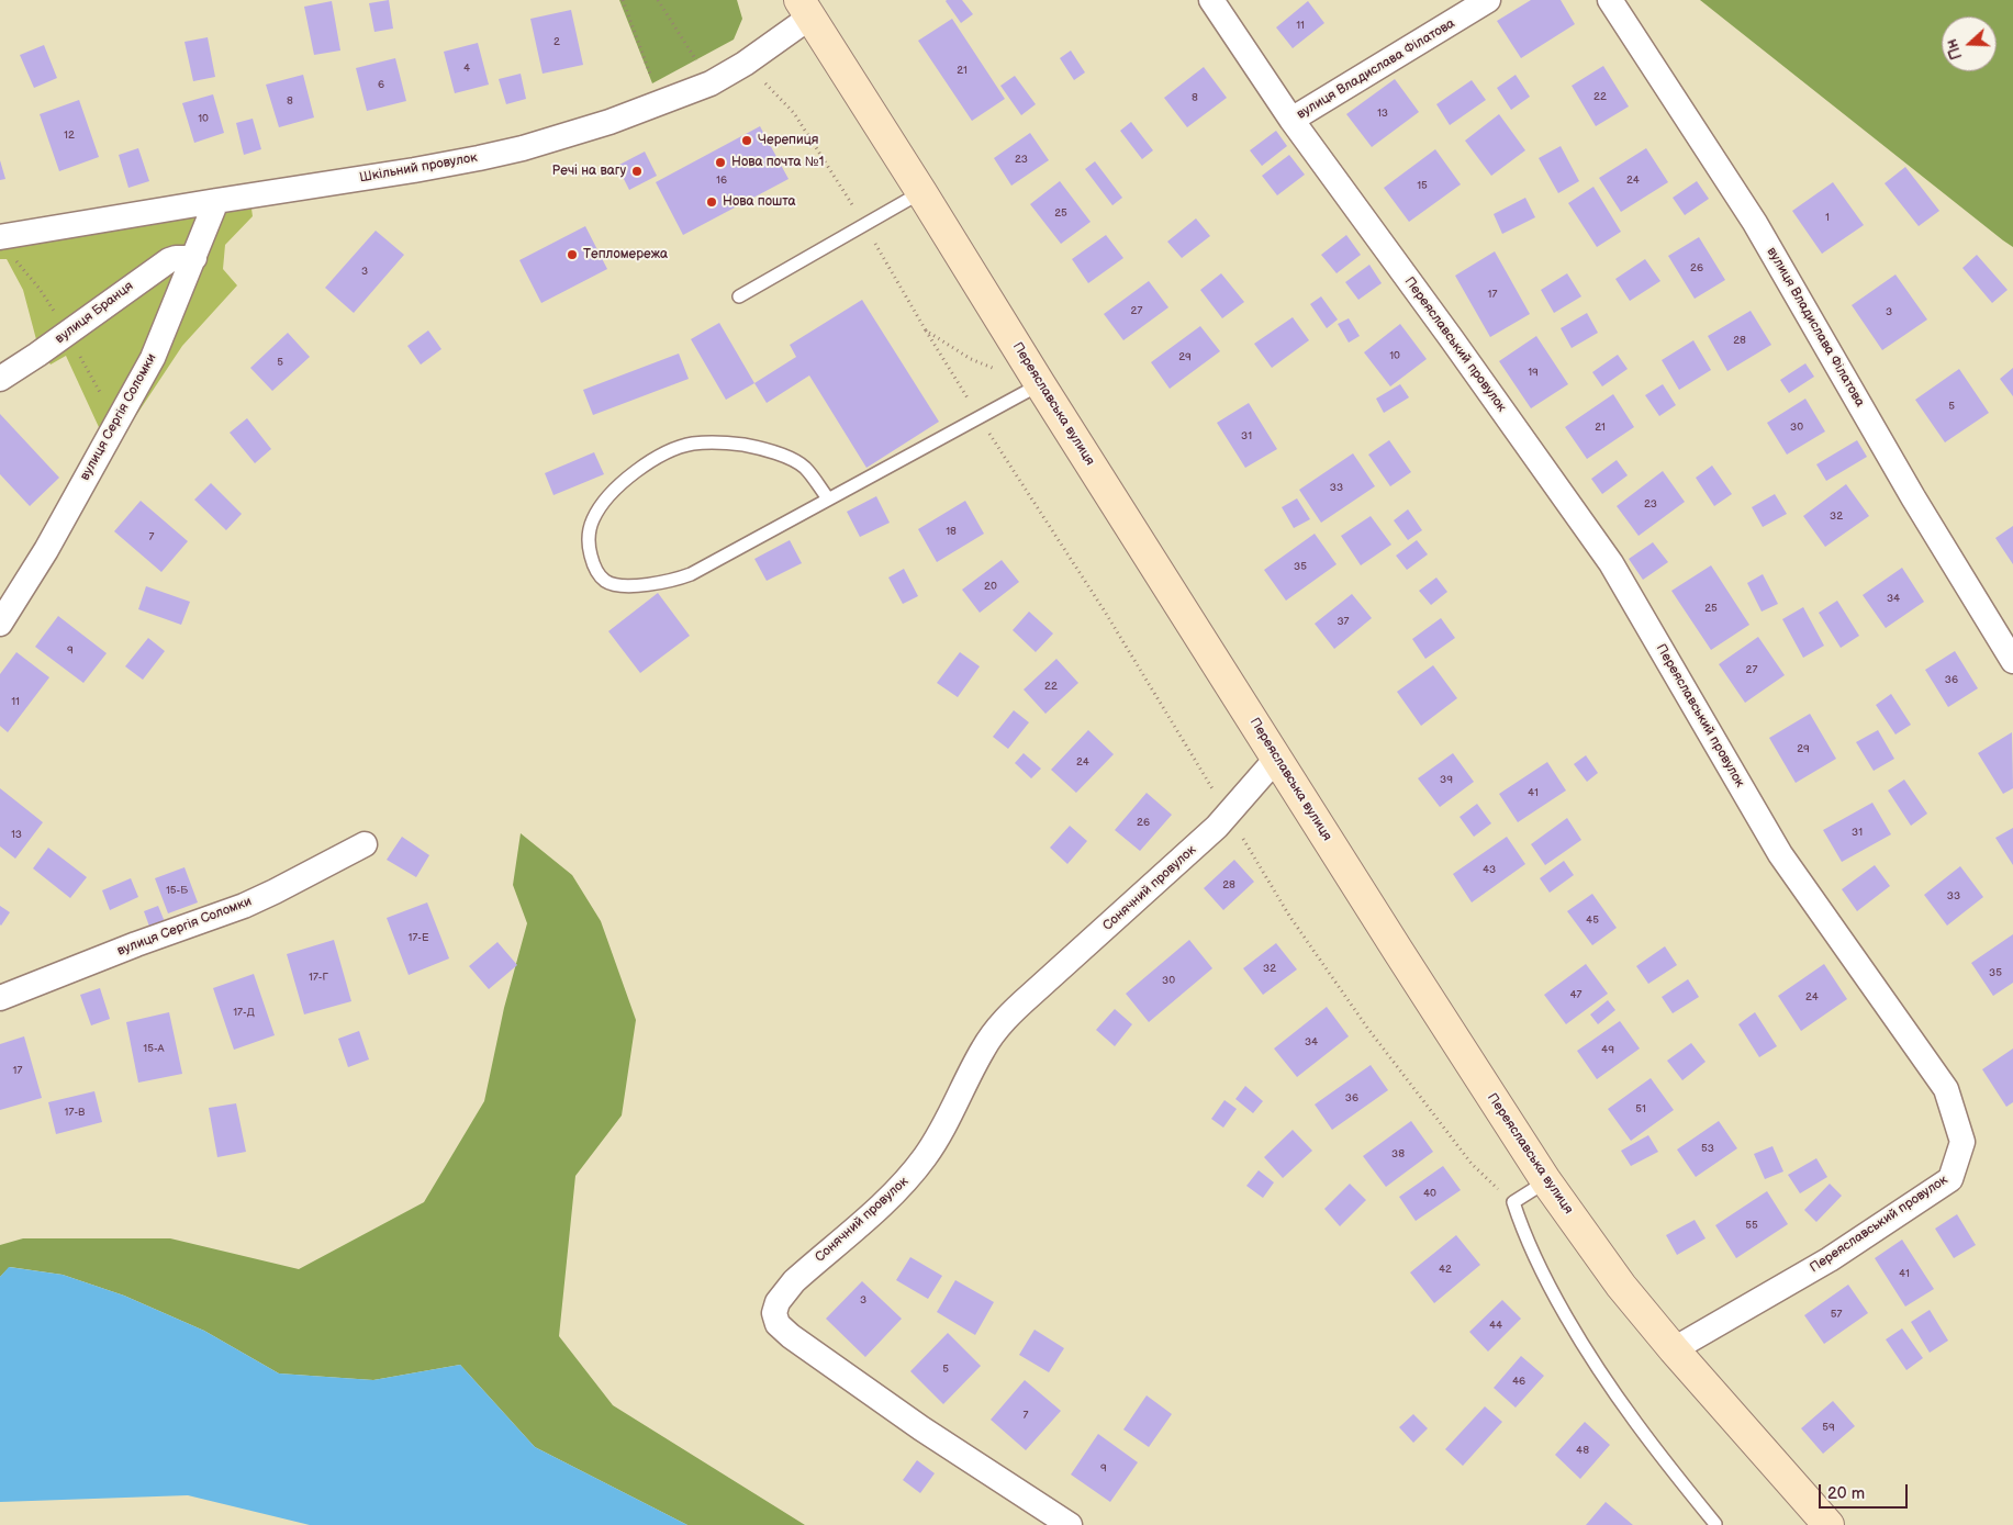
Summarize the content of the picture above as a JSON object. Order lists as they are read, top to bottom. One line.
{"streets":{"main road":["Переяславська вулиця"],"street":["вулиця Владислава Філатова","Шкільний провулок","вулиця Бранця","Переяславський провулок","вулиця Сергія Соломки","Сонячний провулок"]},"crossings":[["вулиця Владислава Філатова","Переяславський провулок"],["Шкільний провулок","Переяславська вулиця"],["Шкільний провулок","вулиця Сергія Соломки"],["вулиця Бранця","вулиця Сергія Соломки"],["Переяславський провулок","Переяславська вулиця"],["Переяславська вулиця","Сонячний провулок"]],"places":["Черепиця","Нова почта №1","Речі на вагу","Нова пошта","Тепломережа"],"house_numbers":["11","2","4","21","6","22","8","8","13","10","12","23","16","24","15","25","1","26","3","17","27","3","28","10","29","5","19","5","21","30","31","33","23","32","18","7","35","20","34","25","37","9","27","36","22","11","29","24","39","41","26","31","13","43","28","15-Б","33","45","17-Е","32","35","17-Г","30","47","24","17-Д","34","15-А","49","17","36","51","17-В","53","38","40","55","42","41","3","57","44","5","46","7","59","48","9"],"scale_bar":"20 m","north":"left"}
